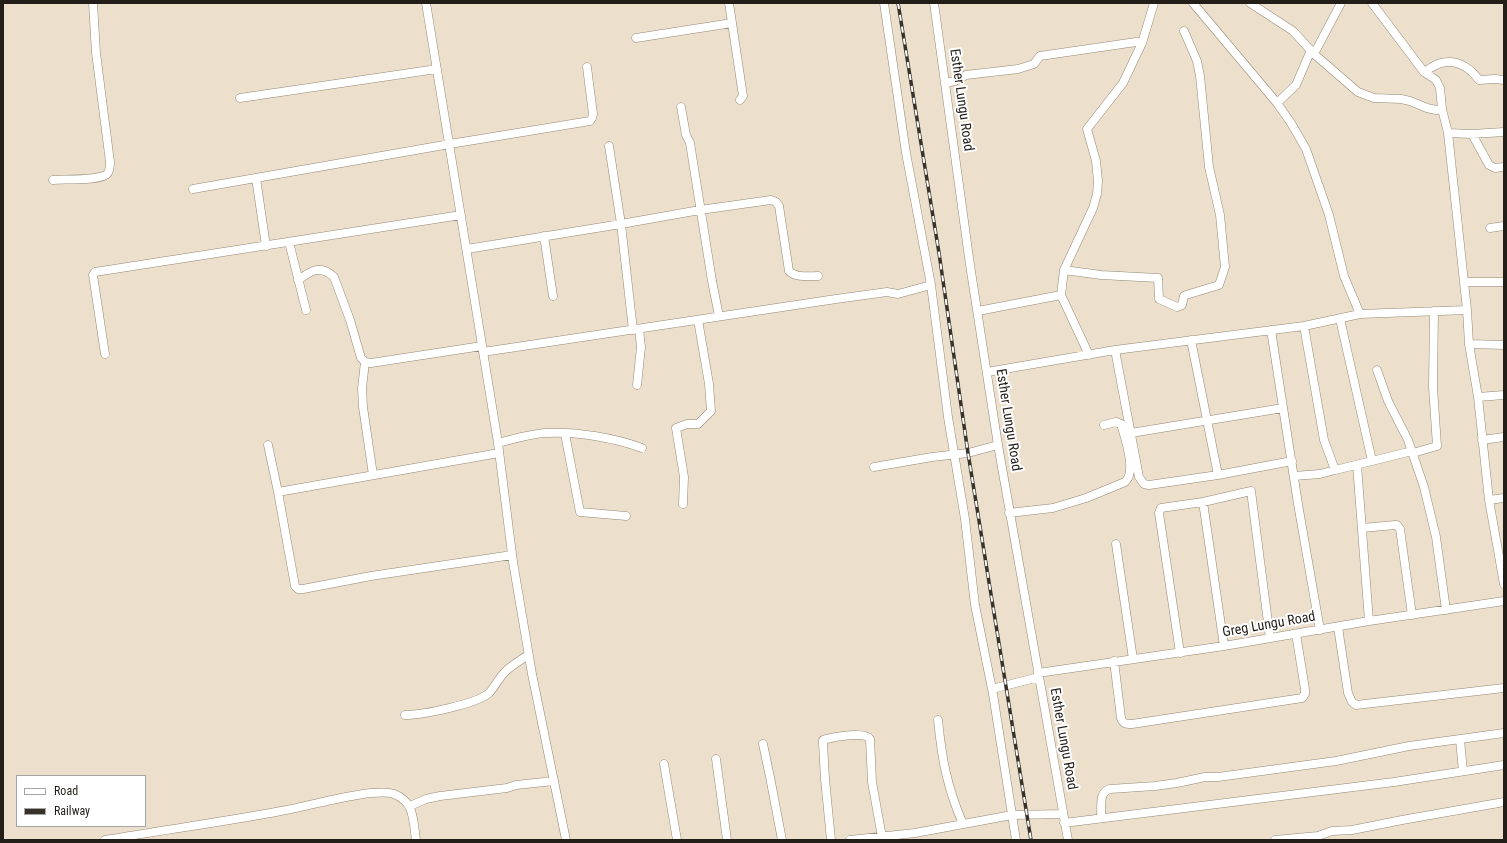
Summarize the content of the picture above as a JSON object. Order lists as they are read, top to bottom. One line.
{"streets":{"street":["Esther Lungu Road","Greg Lungu Road"]},"crossings":[["Esther Lungu Road","Greg Lungu Road"]],"legend":["Road","Railway"]}
